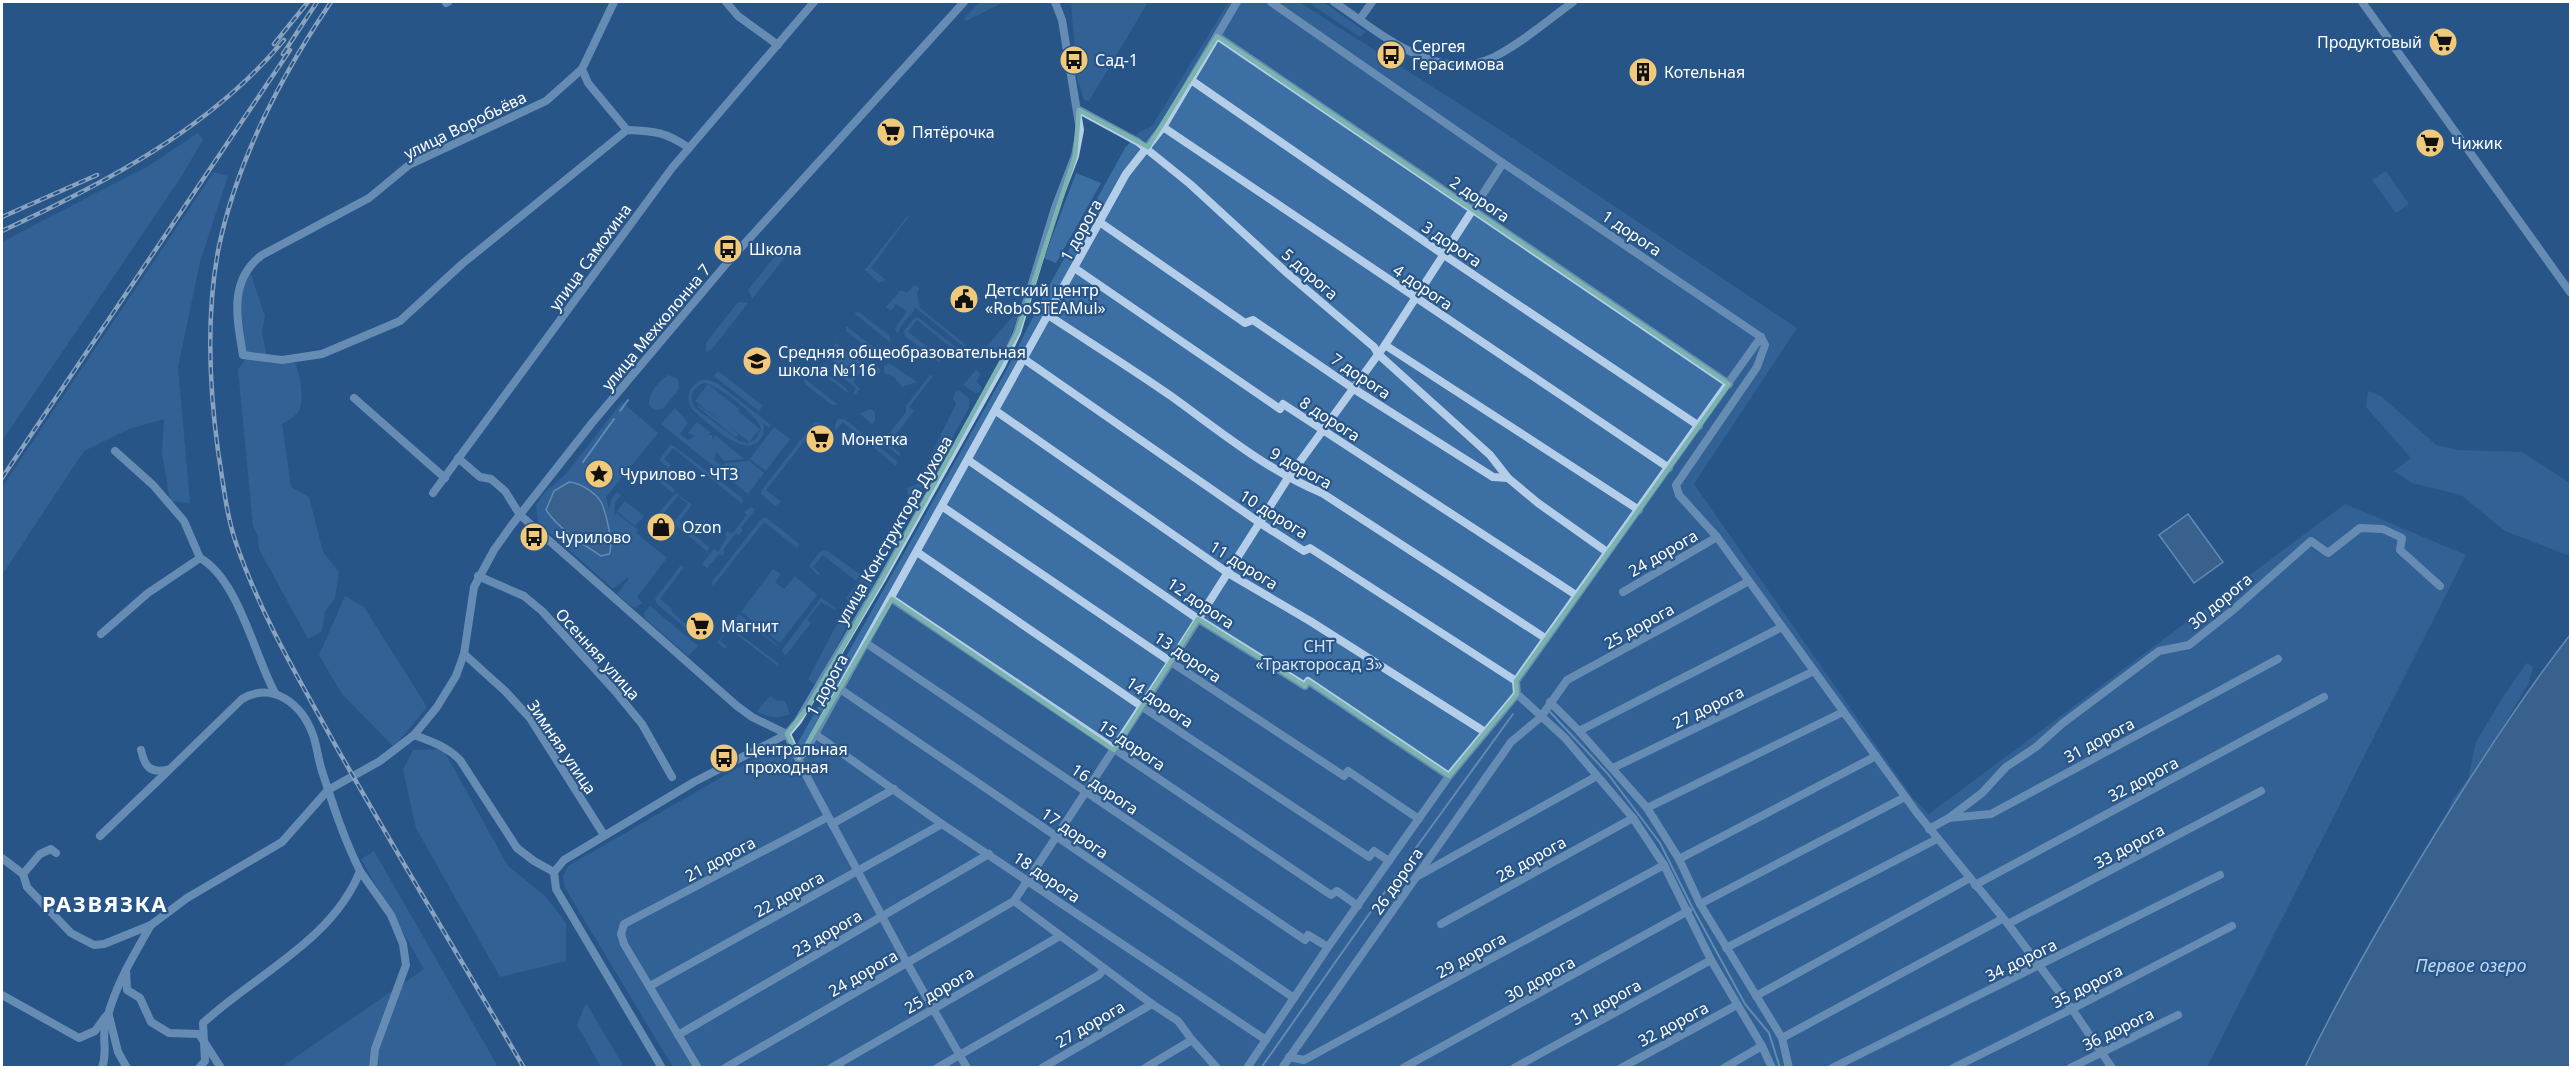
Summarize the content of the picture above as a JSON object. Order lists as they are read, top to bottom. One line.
{"streets":{"street":["улица Воробьёва","2 дорога","1 дорога","3 дорога","улица Самохина","5 дорога","4 дорога","улица Мехколонна 7","7 дорога","8 дорога","9 дорога","10 дорога","улица Конструктора Духова","24 дорога","11 дорога","30 дорога","12 дорога","25 дорога","Осенняя улица","13 дорога","14 дорога","27 дорога","31 дорога","15 дорога","Зимняя улица","32 дорога","16 дорога","17 дорога","33 дорога","21 дорога","28 дорога","18 дорога","26 дорога","22 дорога","23 дорога","29 дорога","34 дорога","35 дорога","36 дорога"]},"crossings":[["2 дорога","1 дорога"],["1 дорога","3 дорога"],["1 дорога","5 дорога"],["1 дорога","4 дорога"],["1 дорога","7 дорога"],["1 дорога","8 дорога"],["1 дорога","9 дорога"],["1 дорога","10 дорога"],["1 дорога","11 дорога"],["1 дорога","12 дорога"],["1 дорога","13 дорога"],["1 дорога","14 дорога"],["1 дорога","15 дорога"],["1 дорога","16 дорога"],["1 дорога","17 дорога"],["1 дорога","18 дорога"],["5 дорога","7 дорога"],["5 дорога","улица Конструктора Духова"],["улица Мехколонна 7","Осенняя улица"],["улица Мехколонна 7","Зимняя улица"],["30 дорога","31 дорога"],["25 дорога","26 дорога"],["21 дорога","18 дорога"],["21 дорога","22 дорога"],["18 дорога","22 дорога"],["18 дорога","23 дорога"],["26 дорога","29 дорога"]],"districts":["РАЗВЯЗКА"],"water":["Первое озеро"],"parks":["СНТ «Тракторосад 3»"],"places":{"supermarket":["Продуктовый","Пятёрочка","Чижик","Монетка","Магнит"],"bus stop":["Сергея Герасимова","Сад-1","Школа","Чурилово","Центральная проходная"],"building":["Котельная"],"public building":["Детский центр «RoboSTEAMul»"],"school or university":["Средняя общеобразовательная школа №116"],"place":["Чурилово - ЧТЗ"],"shop":["Ozon"]}}
